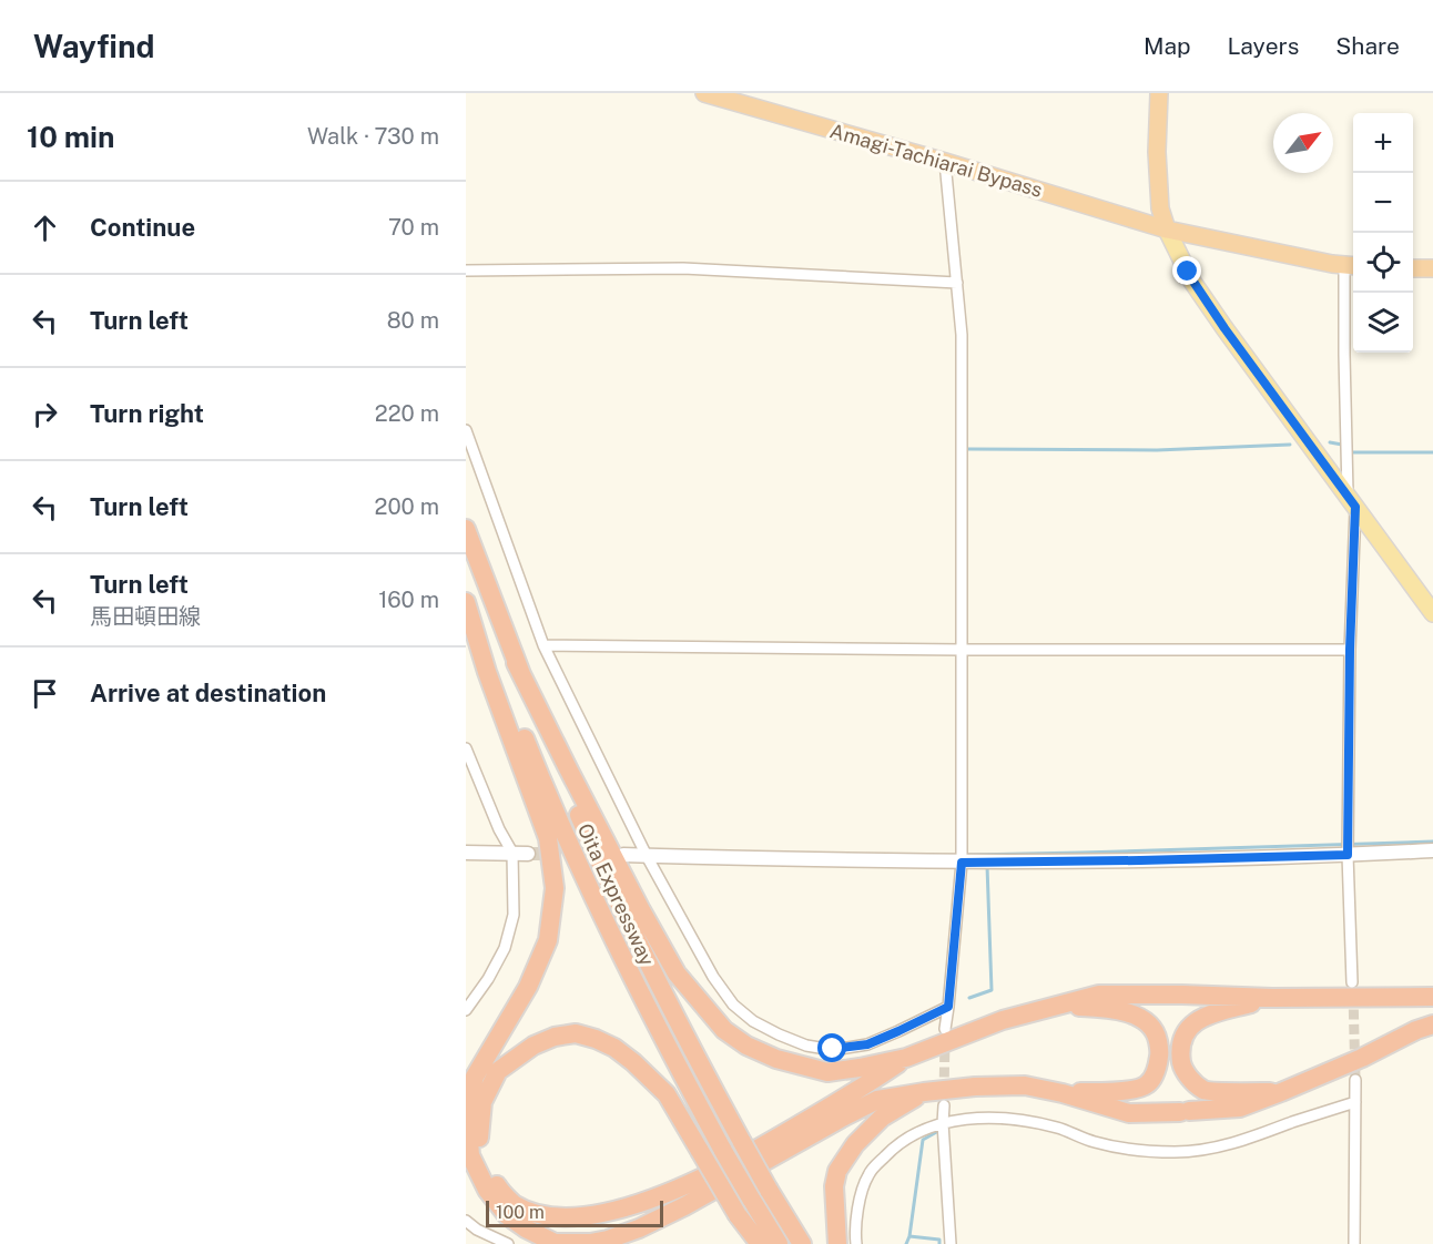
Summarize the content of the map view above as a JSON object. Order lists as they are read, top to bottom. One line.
{"streets":{"highway":["Amagi-Tachiarai Bypass","Oita Expressway"]},"scale_bar":"100 m","north":"top right","page":{"header":"Wayfind","nav":["Map","Layers","Share"],"heading":["10 min","Walk · 730 m"],"map_buttons":["+","−"],"list":[["Continue","70 m"],["Turn left","80 m"],["Turn right","220 m"],["Turn left","200 m"],["Turn left","馬田頓田線","160 m"],"Arrive at destination"],"scale":"100 m"}}
